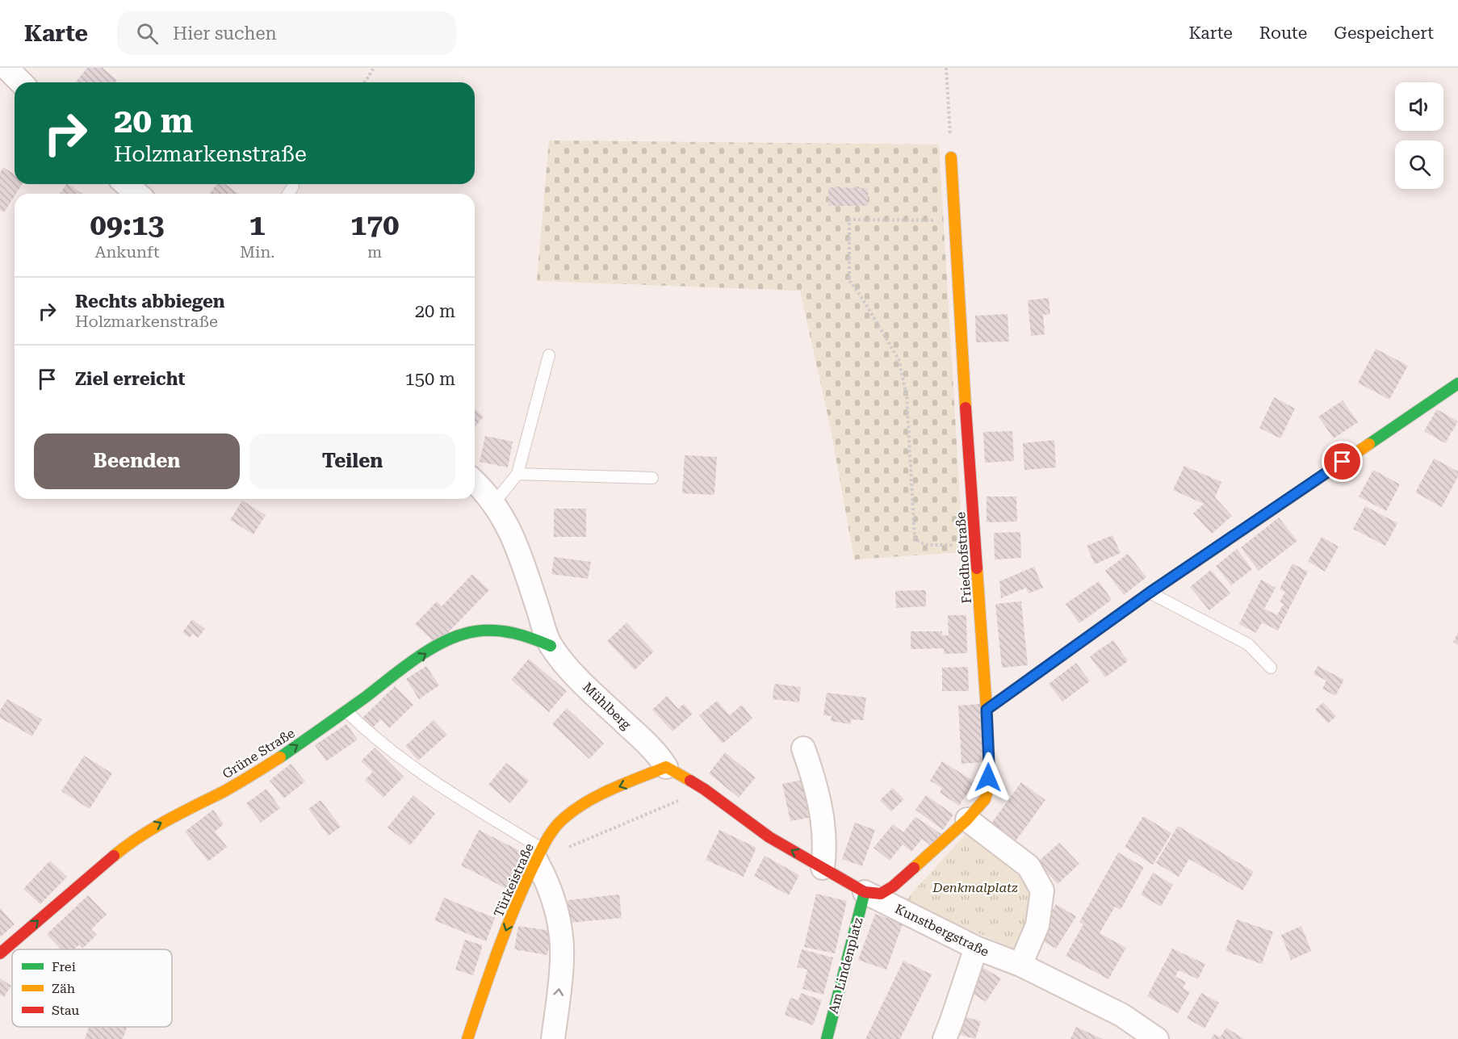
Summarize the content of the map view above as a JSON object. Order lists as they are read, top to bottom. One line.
{"streets":{"street":["Friedhofstraße","Mühlberg","Grüne Straße","Türkeistraße","Kunstbergstraße","Am Lindenplatz"]},"crossings":[["Friedhofstraße","Mühlberg"],["Friedhofstraße","Kunstbergstraße"],["Friedhofstraße","Am Lindenplatz"],["Mühlberg","Grüne Straße"],["Mühlberg","Türkeistraße"],["Mühlberg","Kunstbergstraße"],["Mühlberg","Am Lindenplatz"],["Kunstbergstraße","Am Lindenplatz"]],"one_way":["Grüne Straße","Türkeistraße"],"parks":["Denkmalplatz"],"legend":["Frei","Zäh","Stau"],"page":{"header":"Karte","search":"Hier suchen","nav":["Karte","Route","Gespeichert"],"turn":["20 m","Holzmarkenstraße"],"eta":["09:13","Ankunft","1","Min.","170","m"],"list":[{"name":"Rechts abbiegen","note":"Holzmarkenstraße","value":"20 m"},{"name":"Ziel erreicht","value":"150 m"}],"buttons":["Beenden","Teilen"]}}
